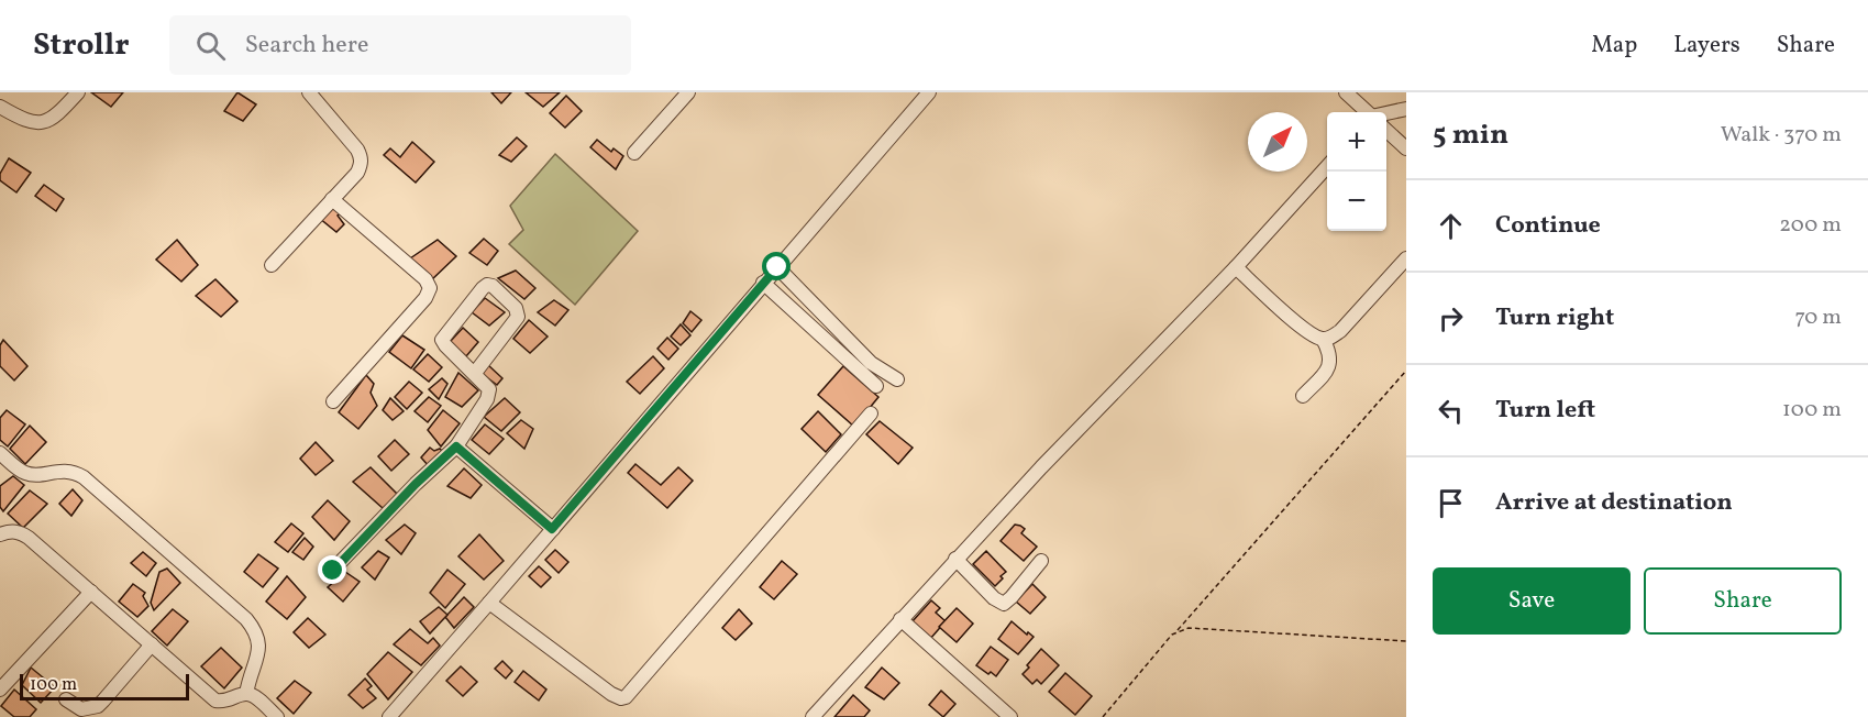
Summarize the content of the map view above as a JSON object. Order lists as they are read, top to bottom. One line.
{"scale_bar":"100 m","north":"top right","page":{"header":"Strollr","search":"Search here","nav":["Map","Layers","Share"],"heading":["5 min","Walk · 370 m"],"map_buttons":["+","−"],"list":[["Continue","200 m"],["Turn right","70 m"],["Turn left","100 m"],"Arrive at destination"],"buttons":["Save","Share"],"scale":"100 m"}}
